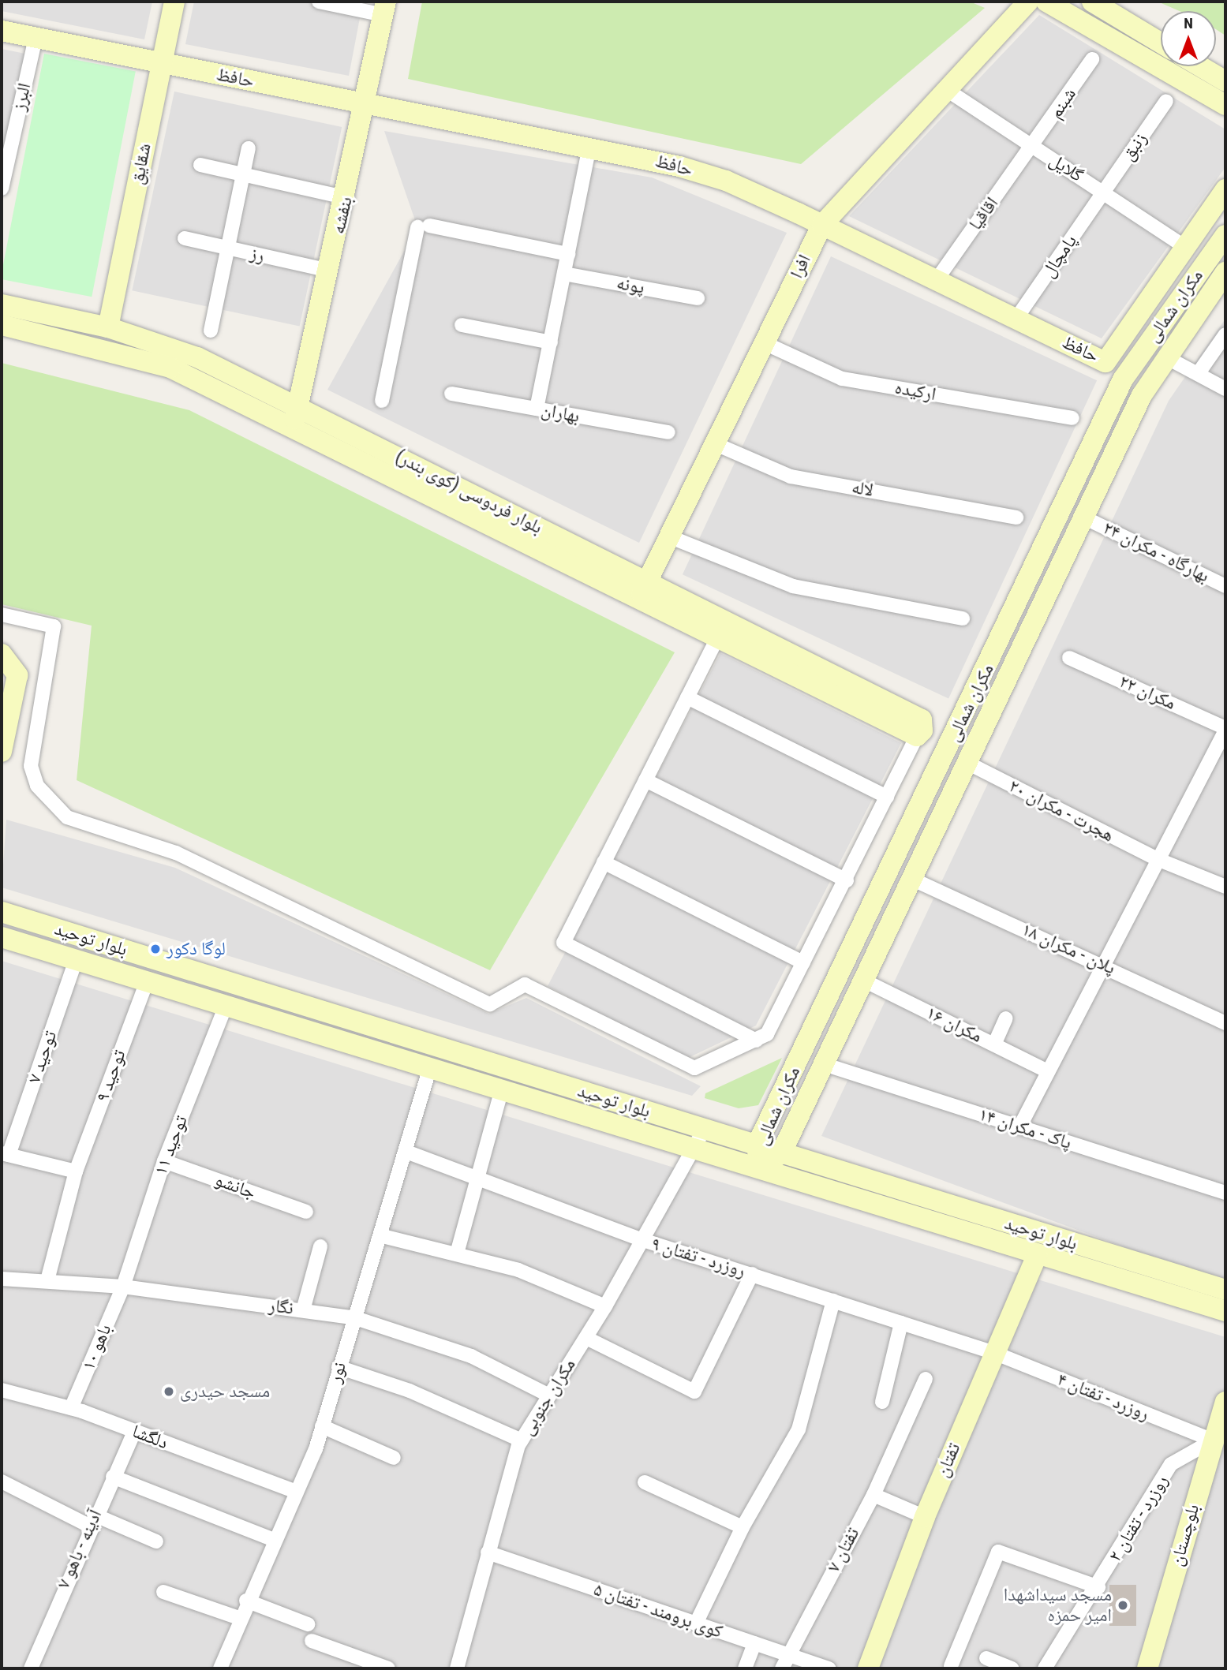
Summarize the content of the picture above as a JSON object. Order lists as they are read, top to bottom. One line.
{"streets":{"street":["حافظ","البرز","شبنم","زنبق","شقایق","گلایل","اقاقیا","بنفشه","رز","پامچال","افرا","پونه","مکران شمالی","ارکیده","بهاران","لاله","بلوار فردوسی (کوی بندر)","بهارگاه - مکران ۲۴","مکران ۲۲","هجرت - مکران ۲۰","بلوار توحید","پلان - مکران ۱۸","مکران ۱۶","توحید ۷","توحید ۹","پاک - مکران ۱۴","توحید ۱۱","جانشو","روزرد - تفتان ۹","نگار","باهو ۱۰","نور","مکران جنوبی","روزرد - تفتان ۴","دلگشا","تفتان","روزرد - تفتان ۲","بلوچستان","آدینه - باهو ۷","تفتان ۷","کوی برومند - تفتان ۵"]},"crossings":[["حافظ","البرز"],["حافظ","شقایق"],["حافظ","گلایل"],["حافظ","اقاقیا"],["حافظ","بنفشه"],["حافظ","پامچال"],["حافظ","افرا"],["شبنم","گلایل"],["شبنم","اقاقیا"],["زنبق","گلایل"],["زنبق","پامچال"],["شقایق","بلوار فردوسی (کوی بندر)"],["گلایل","اقاقیا"],["گلایل","پامچال"],["گلایل","افرا"],["بنفشه","رز"],["بنفشه","بلوار فردوسی (کوی بندر)"],["افرا","ارکیده"],["افرا","لاله"],["افرا","بلوار فردوسی (کوی بندر)"],["مکران شمالی","بهارگاه - مکران ۲۴"],["مکران شمالی","هجرت - مکران ۲۰"],["مکران شمالی","بلوار توحید"],["مکران شمالی","پلان - مکران ۱۸"],["مکران شمالی","مکران ۱۶"],["مکران شمالی","پاک - مکران ۱۴"],["بلوار توحید","توحید ۷"],["بلوار توحید","توحید ۹"],["بلوار توحید","توحید ۱۱"],["بلوار توحید","نور"],["بلوار توحید","مکران جنوبی"],["بلوار توحید","تفتان"],["توحید ۹","نگار"],["توحید ۱۱","جانشو"],["توحید ۱۱","نگار"],["توحید ۱۱","باهو ۱۰"],["روزرد - تفتان ۹","نور"],["روزرد - تفتان ۹","مکران جنوبی"],["روزرد - تفتان ۹","روزرد - تفتان ۴"],["روزرد - تفتان ۹","تفتان"],["نگار","باهو ۱۰"],["نگار","نور"],["نگار","مکران جنوبی"],["باهو ۱۰","دلگشا"],["نور","دلگشا"],["مکران جنوبی","کوی برومند - تفتان ۵"],["روزرد - تفتان ۴","تفتان"],["روزرد - تفتان ۴","روزرد - تفتان ۲"],["روزرد - تفتان ۴","بلوچستان"],["دلگشا","آدینه - باهو ۷"],["روزرد - تفتان ۲","بلوچستان"],["تفتان ۷","کوی برومند - تفتان ۵"]],"places":["لوگا دکور","مسجد حیدری","مسجد سیداشهدا امیر حمزه"],"north":"top"}
